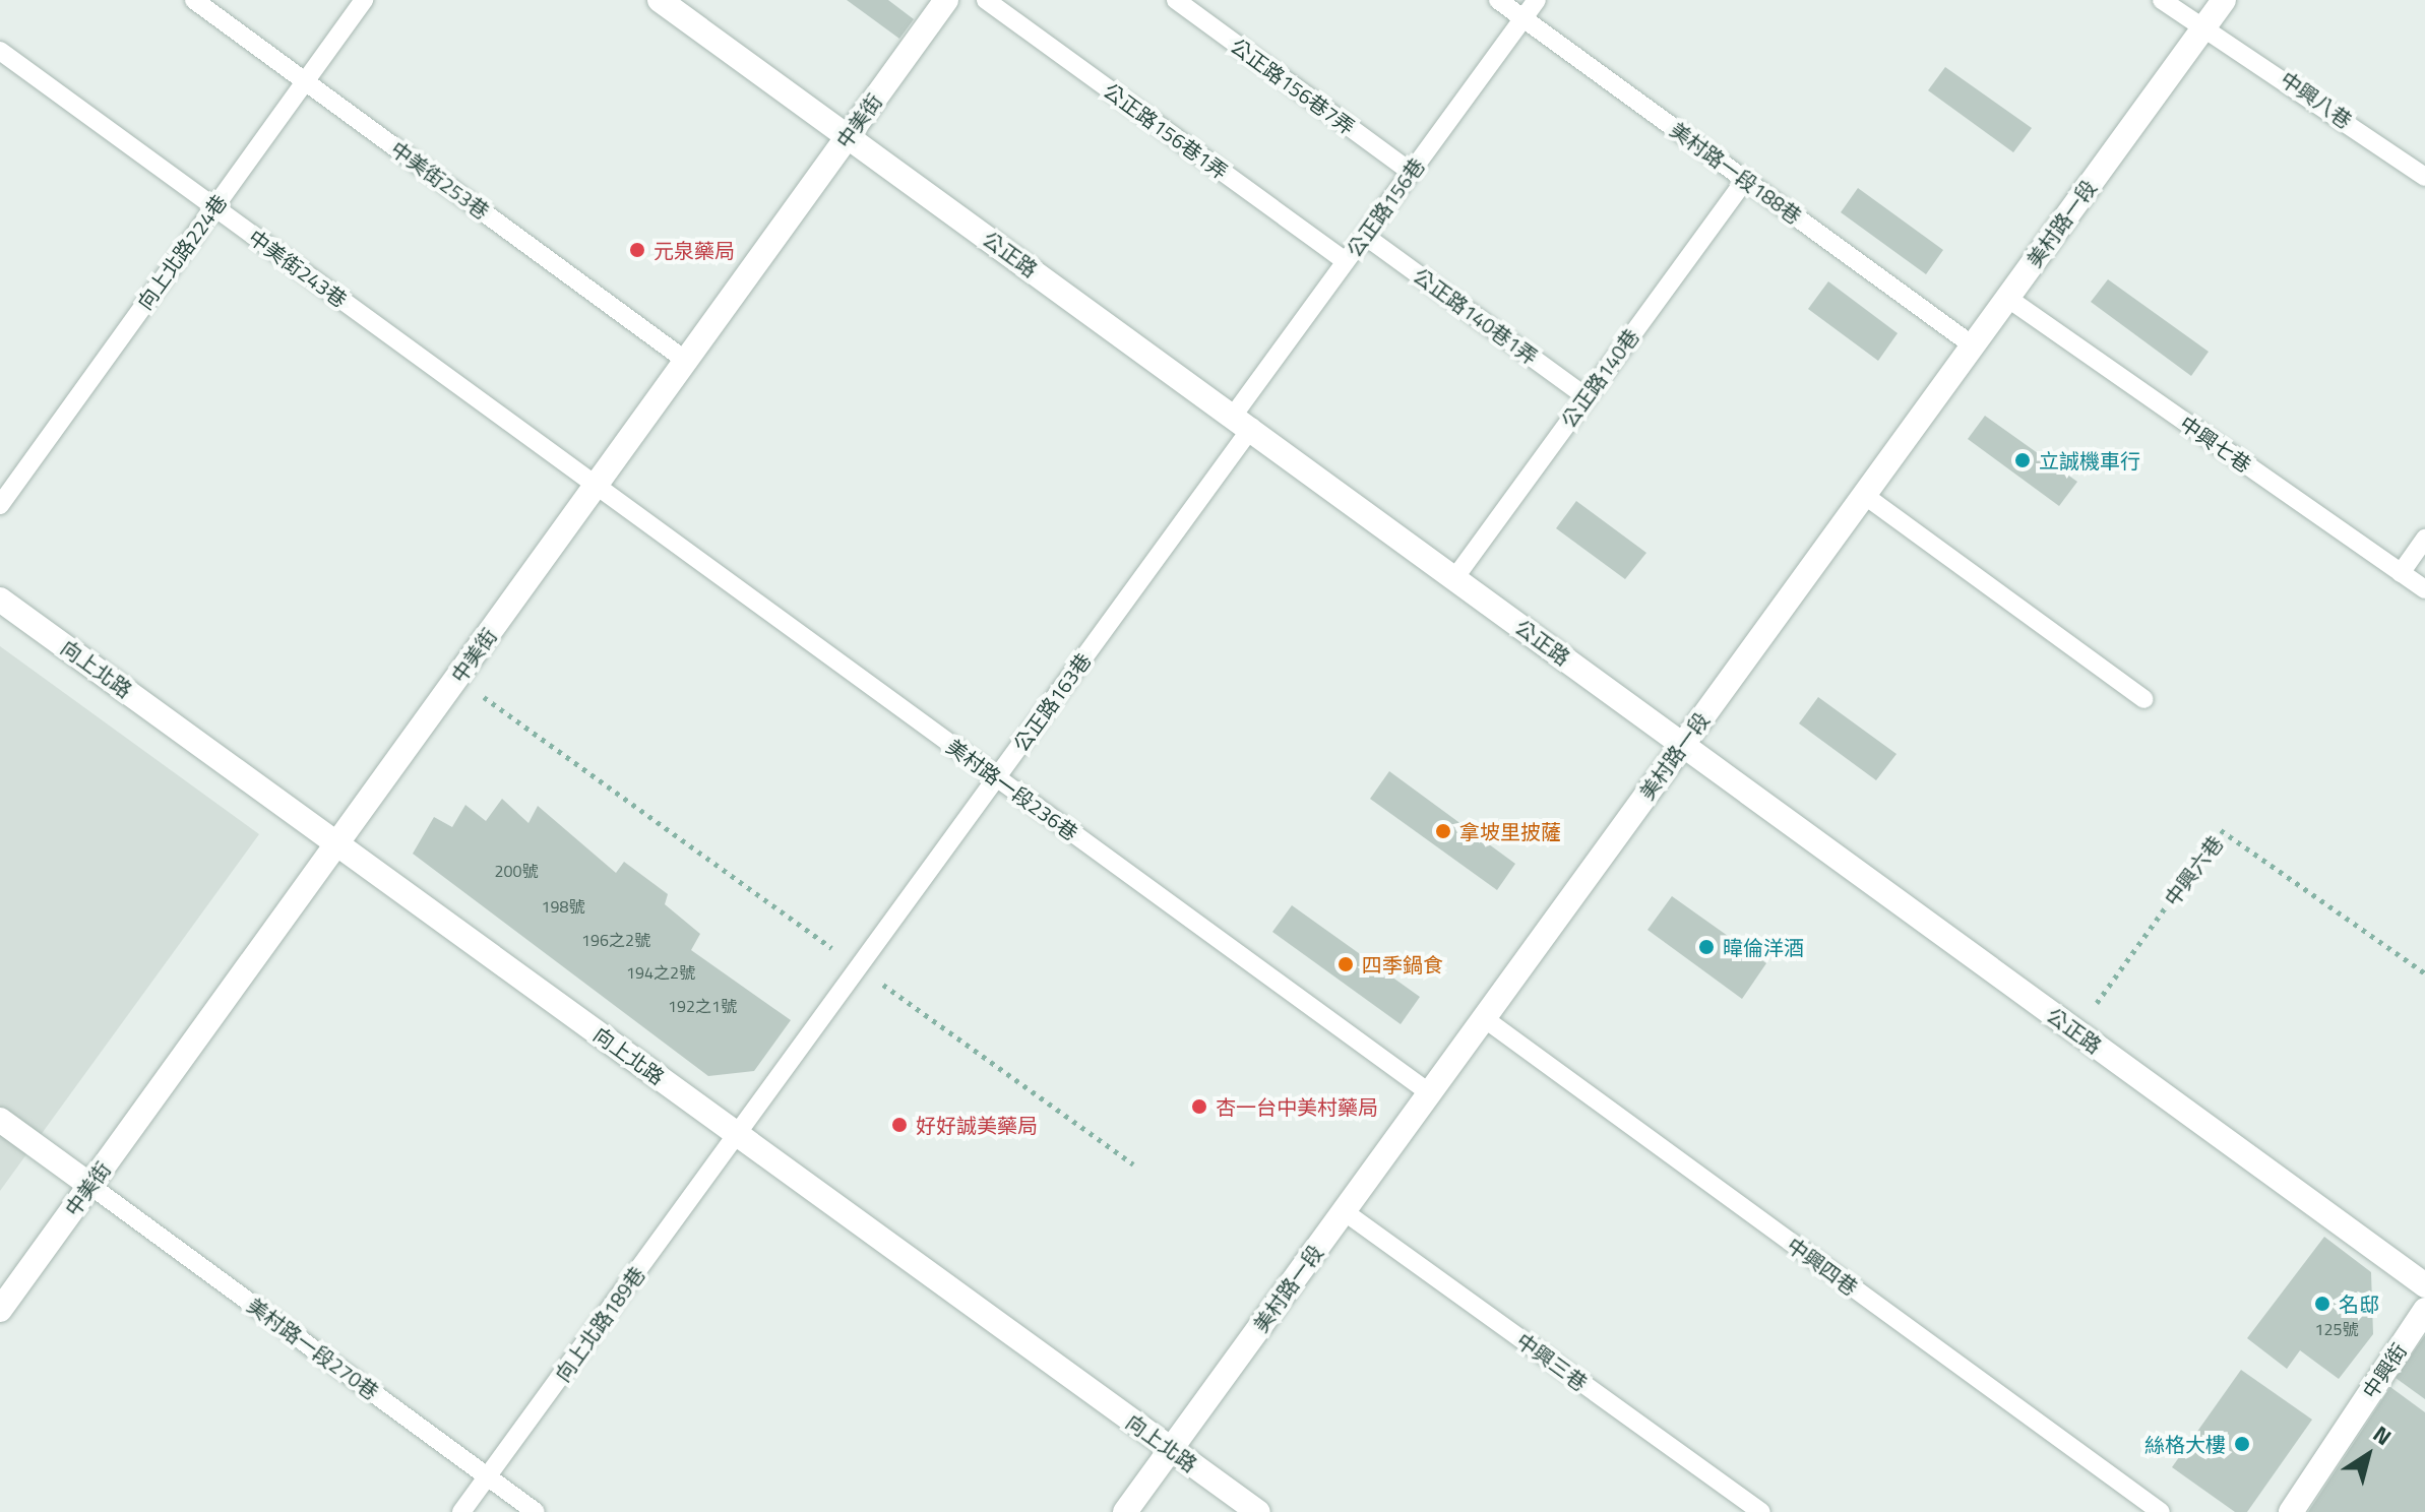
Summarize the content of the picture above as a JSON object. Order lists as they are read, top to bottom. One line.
{"streets":{"street":["中美街","美村路一段","公正路","向上北路","中興街"],"lane":["公正路156巷7弄","中興八巷","公正路156巷1弄","美村路一段188巷","中美街253巷","公正路156巷","向上北路224巷","中美街243巷","公正路140巷1弄","公正路140巷","中興七巷","公正路163巷","美村路一段236巷","中興四巷","向上北路189巷","美村路一段270巷","中興三巷"],"path":["中興六巷"]},"crossings":[["公正路156巷7弄","公正路156巷"],["中興八巷","美村路一段"],["中美街","中美街253巷"],["中美街","公正路"],["中美街","中美街243巷"],["中美街","向上北路"],["中美街","美村路一段236巷"],["中美街","美村路一段270巷"],["公正路156巷1弄","公正路156巷"],["美村路一段188巷","公正路156巷"],["美村路一段188巷","美村路一段"],["美村路一段188巷","公正路140巷"],["中美街253巷","向上北路224巷"],["公正路156巷","公正路"],["公正路156巷","公正路140巷1弄"],["公正路156巷","公正路163巷"],["美村路一段","公正路"],["美村路一段","中興七巷"],["美村路一段","向上北路"],["美村路一段","美村路一段236巷"],["美村路一段","中興四巷"],["美村路一段","中興三巷"],["向上北路224巷","中美街243巷"],["公正路","公正路140巷"],["公正路","公正路163巷"],["公正路","中興六巷"],["中美街243巷","美村路一段236巷"],["公正路140巷1弄","公正路140巷"],["向上北路","公正路163巷"],["向上北路","向上北路189巷"],["公正路163巷","美村路一段236巷"],["公正路163巷","向上北路189巷"],["向上北路189巷","美村路一段270巷"]],"places":["元泉藥局","立誠機車行","拿坡里披薩","暐倫洋酒","四季鍋食","杏一台中美村藥局","好好誠美藥局","名邸","絲格大樓"],"house_numbers":["200號","198號","196之2號","194之2號","192之1號","125號"],"north":"top right"}
